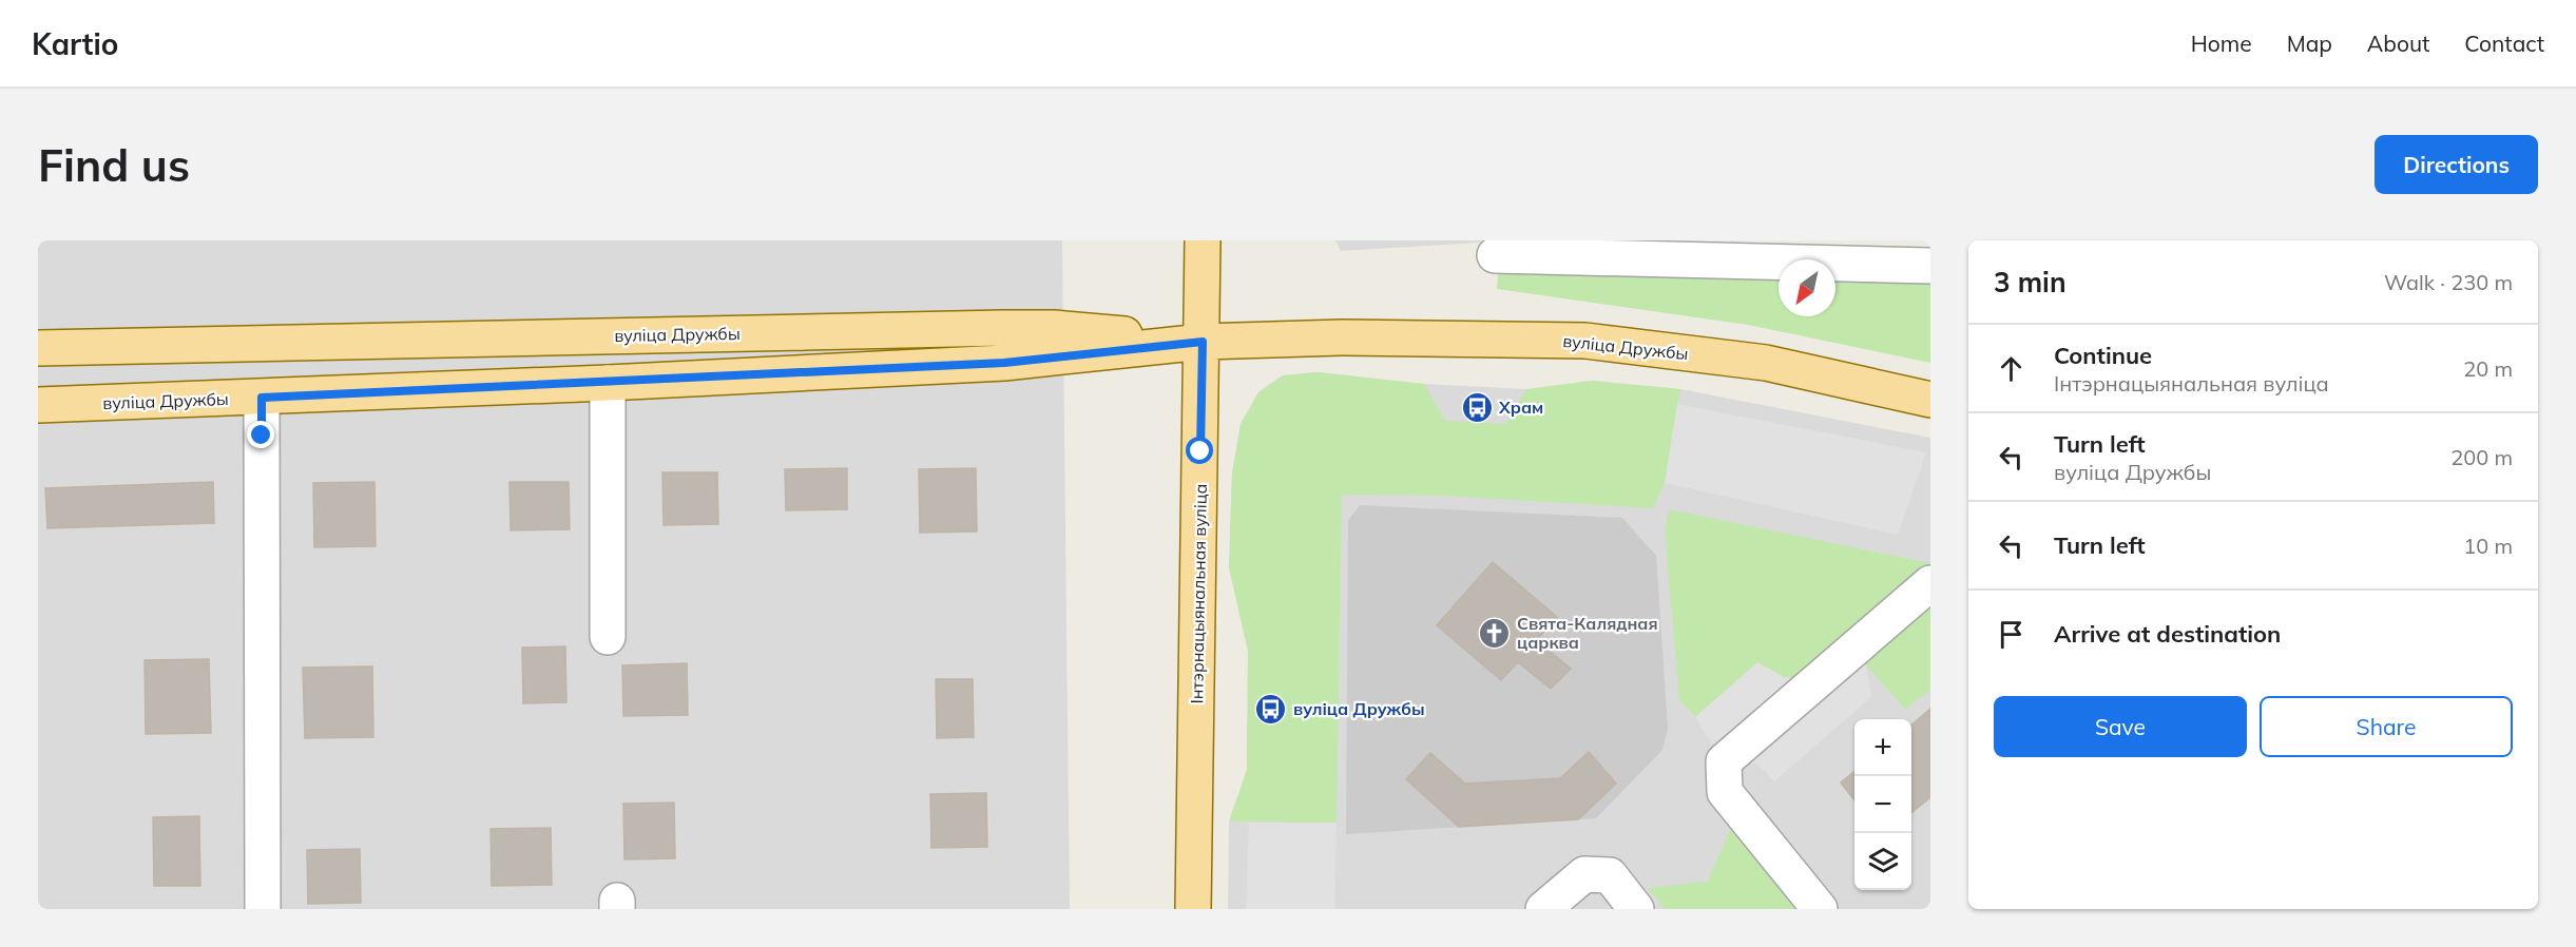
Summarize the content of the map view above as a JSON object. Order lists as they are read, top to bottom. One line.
{"streets":{"main road":["вуліца Дружбы","Інтэрнацыянальная вуліца"]},"crossings":[["вуліца Дружбы","Інтэрнацыянальная вуліца"]],"places":{"bus stop":["Храм","вуліца Дружбы"],"church":["Свята-Калядная царква"]},"north":"bottom left","page":{"header":"Kartio","nav":["Home","Map","About","Contact"],"buttons":["Directions",["Save","Share"]],"title":"Find us","heading":["3 min","Walk · 230 m"],"list":[["Continue","Інтэрнацыянальная вуліца","20 m"],["Turn left","вуліца Дружбы","200 m"],["Turn left","10 m"],"Arrive at destination"],"map_buttons":["+","−"]}}
